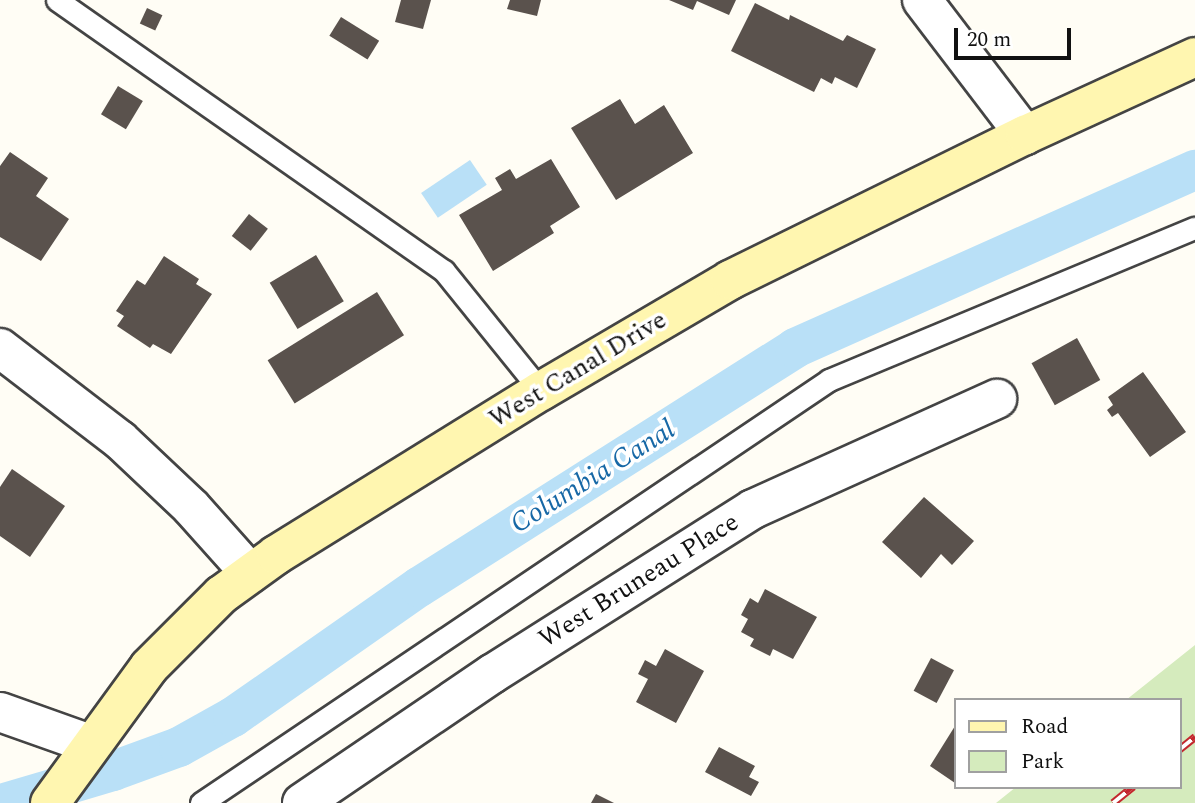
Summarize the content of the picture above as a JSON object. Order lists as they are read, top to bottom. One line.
{"streets":{"street":["West Canal Drive","West Bruneau Place"]},"water":["Columbia Canal"],"legend":["Road","Park"],"scale_bar":"20 m"}
